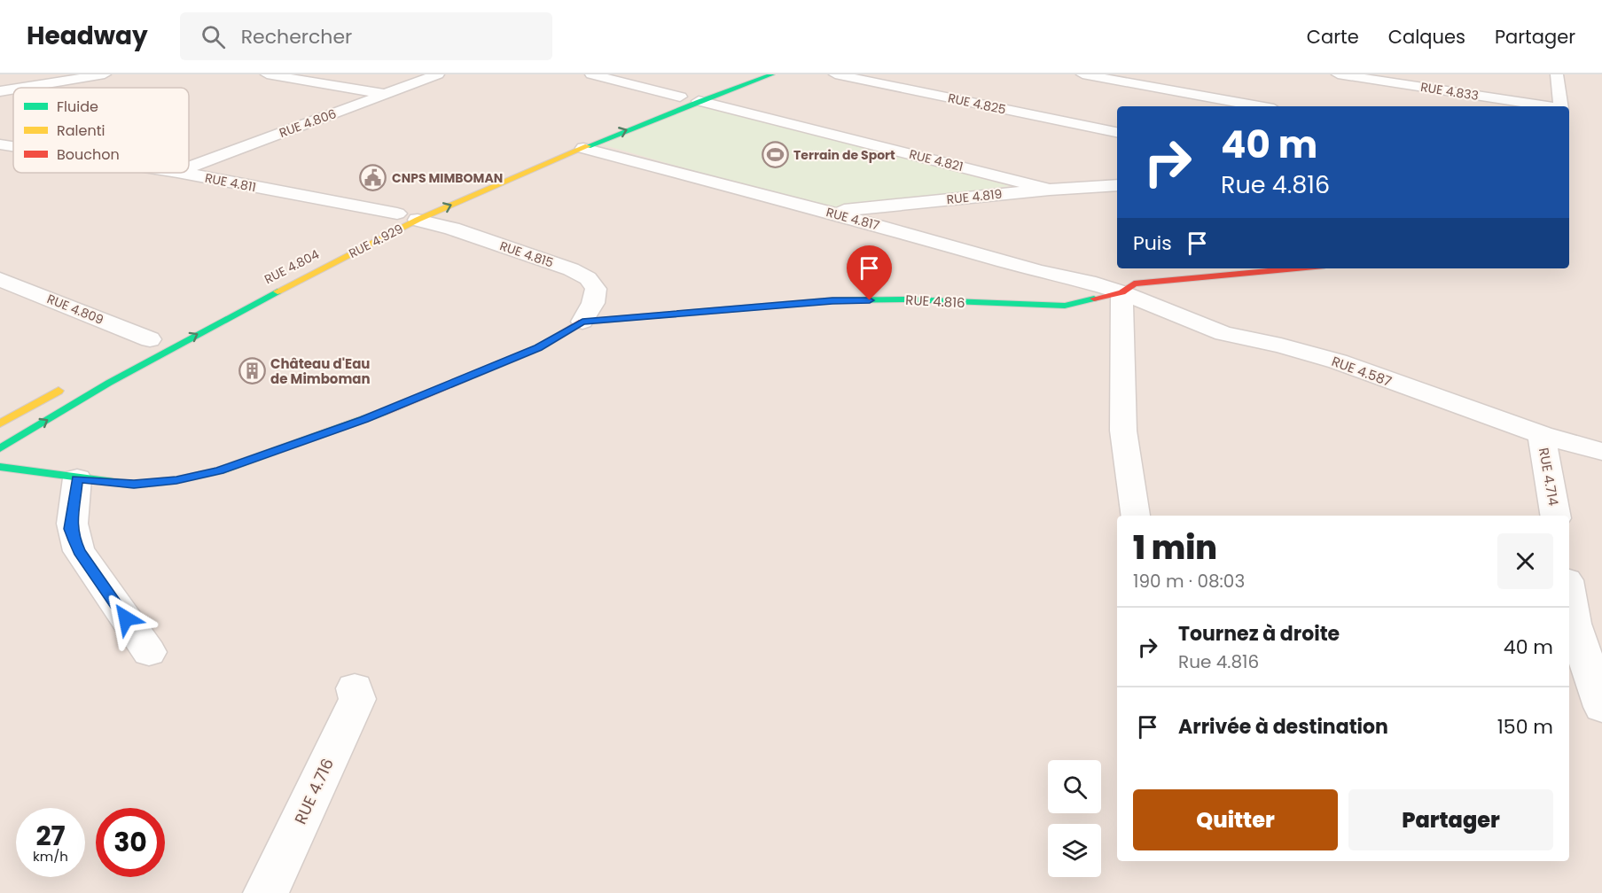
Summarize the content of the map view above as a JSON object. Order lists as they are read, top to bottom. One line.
{"streets":{"main road":["RUE 4.929","RUE 4.816"],"street":["RUE 4.833","RUE 4.825","RUE 4.806","RUE 4.821","RUE 4.811","RUE 4.819","RUE 4.817","RUE 4.815","RUE 4.809","RUE 4.587","RUE 4.714","RUE 4.716"]},"crossings":[["RUE 4.821","RUE 4.819"],["RUE 4.821","RUE 4.929"],["RUE 4.811","RUE 4.929"],["RUE 4.811","RUE 4.815"],["RUE 4.819","RUE 4.817"],["RUE 4.817","RUE 4.929"],["RUE 4.817","RUE 4.816"],["RUE 4.817","RUE 4.587"],["RUE 4.929","RUE 4.815"],["RUE 4.815","RUE 4.816"],["RUE 4.816","RUE 4.587"],["RUE 4.587","RUE 4.714"]],"places":{"sports":["Terrain de Sport"],"public building":["CNPS MIMBOMAN"],"building":["Château d'Eau de Mimboman"]},"legend":["Fluide","Ralenti","Bouchon"],"page":{"header":"Headway","search":"Rechercher","nav":["Carte","Calques","Partager"],"turn":["40 m","Rue 4.816"],"then":"Puis","heading":["1 min","190 m · 08:03"],"list":[{"name":"Tournez à droite","note":"Rue 4.816","value":"40 m"},{"name":"Arrivée à destination","value":"150 m"}],"buttons":["Quitter","Partager"],"speed":"27 km/h","limit":"30"}}
